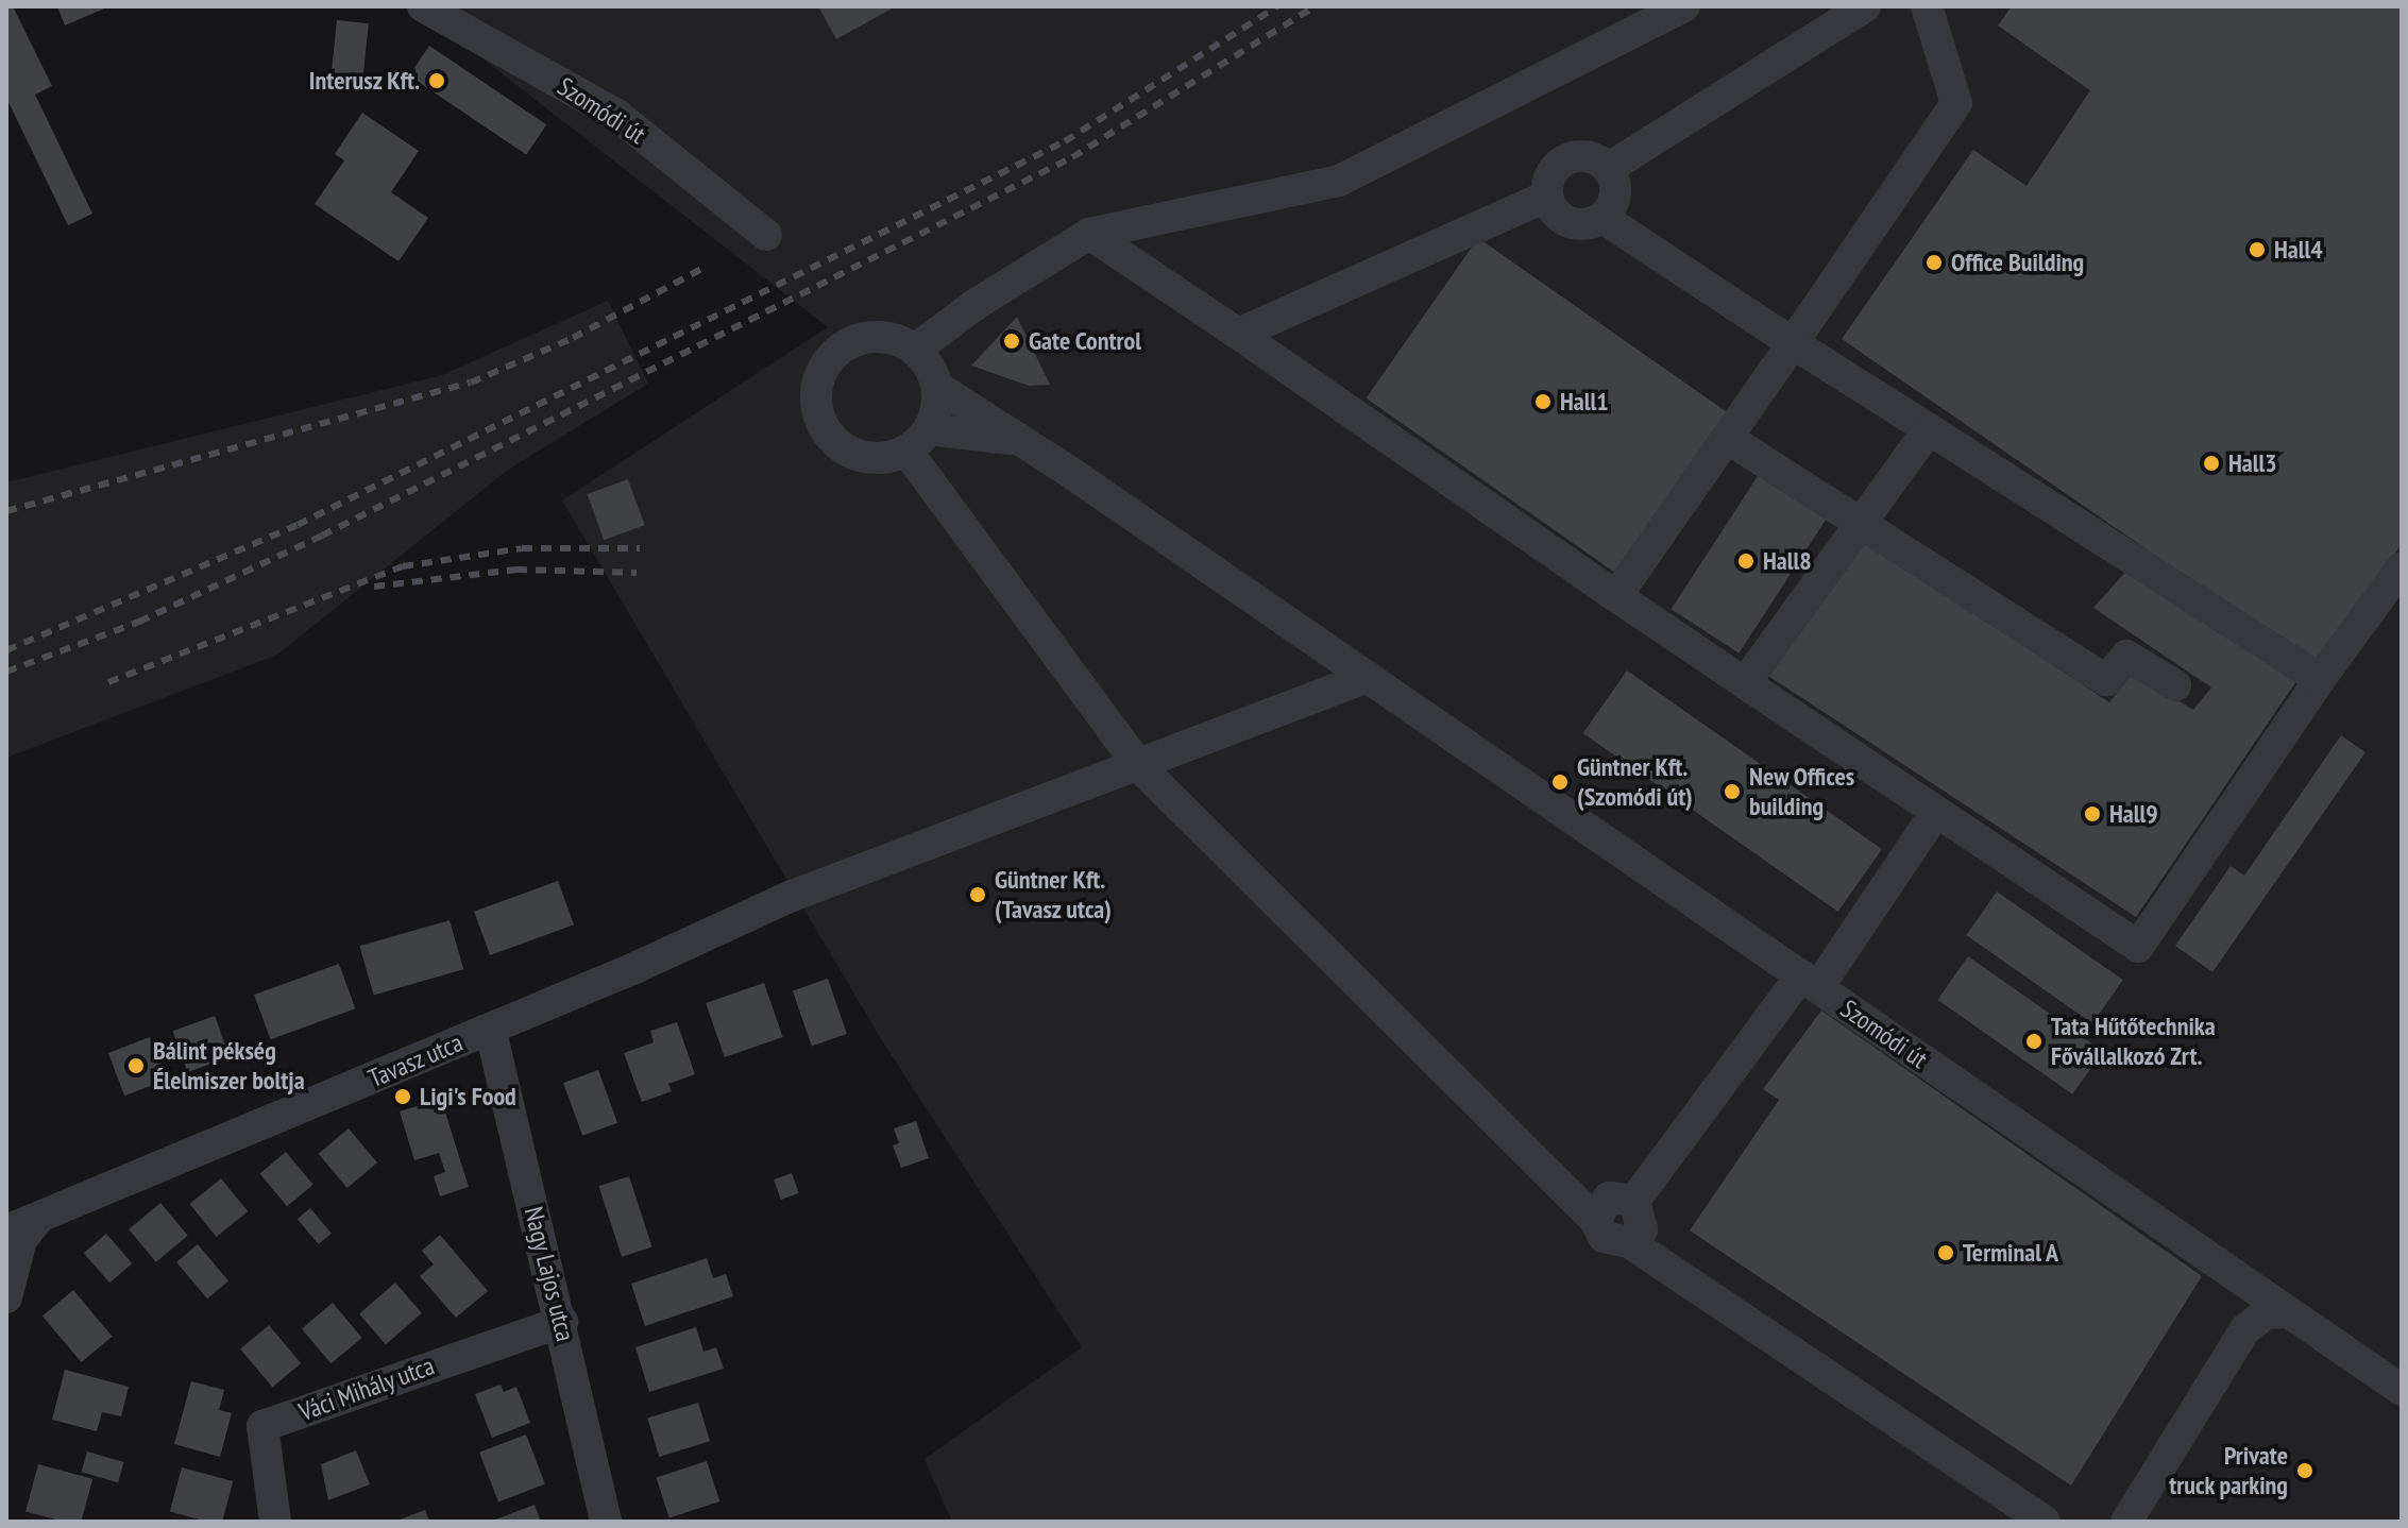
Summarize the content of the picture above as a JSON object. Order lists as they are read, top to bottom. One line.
{"streets":{"street":["Szomódi út","Tavasz utca","Nagy Lajos utca","Váci Mihály utca"]},"crossings":[["Szomódi út","Tavasz utca"],["Tavasz utca","Nagy Lajos utca"],["Nagy Lajos utca","Váci Mihály utca"]],"places":["Interusz Kft.","Hall4","Office Building","Gate Control","Hall1","Hall3","Hall8","Güntner Kft. (Szomódi út)","New Offices building","Hall9","Güntner Kft. (Tavasz utca)","Tata Hűtőtechnika Fővállalkozó Zrt.","Bálint pékség Élelmiszer boltja","Ligi's Food","Terminal A","Private truck parking"]}
